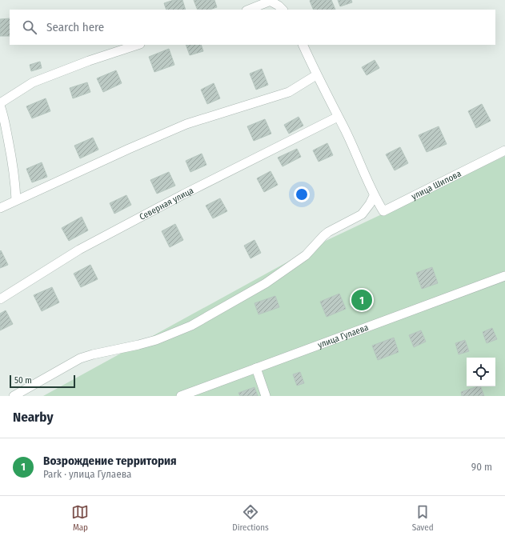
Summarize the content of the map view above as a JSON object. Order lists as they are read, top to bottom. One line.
{"streets":{"street":["улица Шипова","Северная улица","улица Гулаева"]},"scale_bar":"50 m","page":{"search":"Search here","pins":"1","scale":"50 m","heading":"Nearby","list":[{"mark":"1","name":"Возрождение территория","note":"Park · улица Гулаева","value":"90 m"}],"nav":["Map","Directions","Saved"]}}
